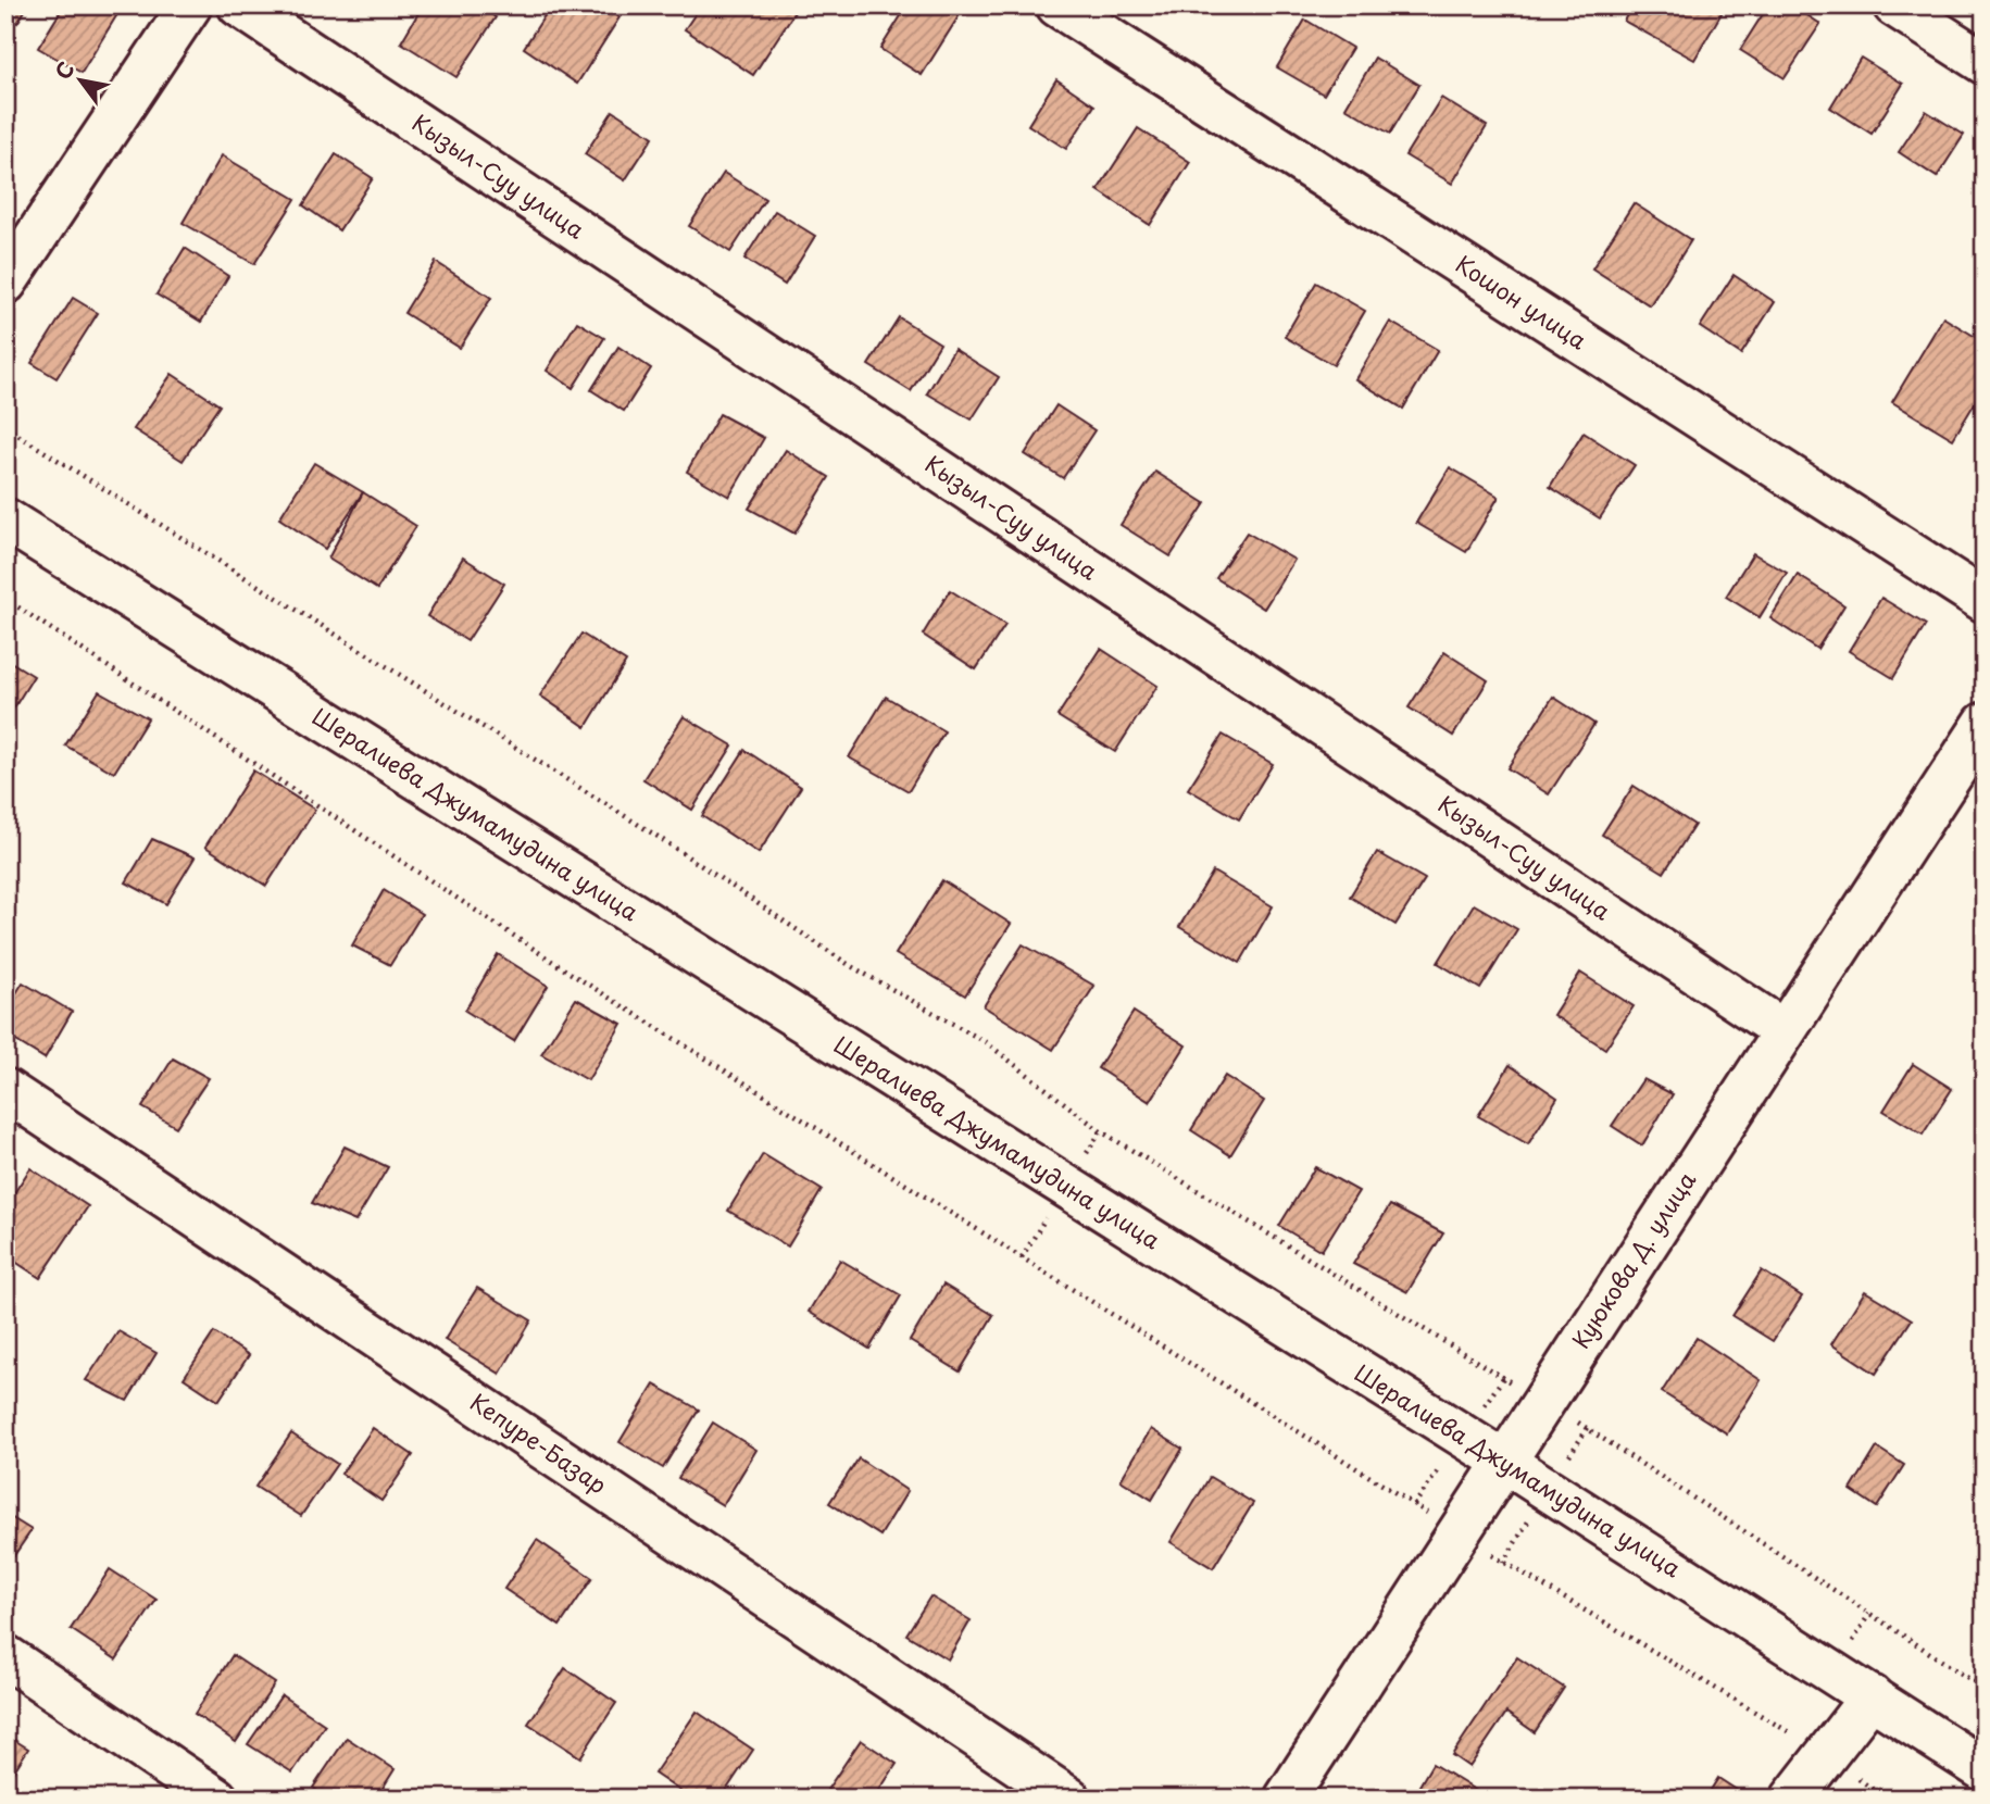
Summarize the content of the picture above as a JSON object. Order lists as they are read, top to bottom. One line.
{"streets":{"street":["Кызыл-Суу улица","Кошон улица","Шералиева Джумамудина улица","Куюкова Д. улица","Кепуре-Базар"]},"crossings":[["Кызыл-Суу улица","Куюкова Д. улица"],["Шералиева Джумамудина улица","Куюкова Д. улица"]],"north":"top left"}
